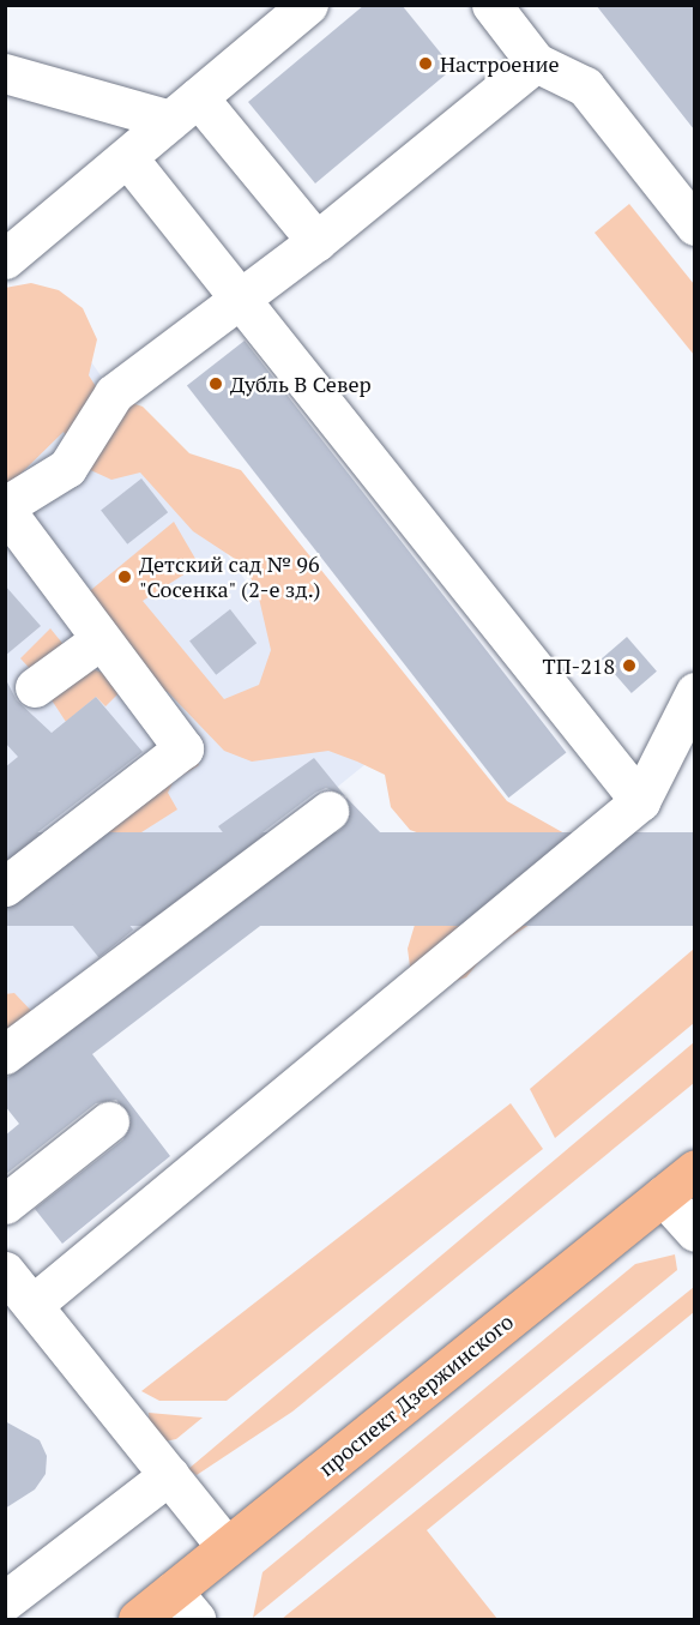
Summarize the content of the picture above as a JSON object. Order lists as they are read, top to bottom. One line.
{"streets":{"main road":["проспект Дзержинского"]},"places":["Настроение","Дубль В Север","Детский сад № 96 \"Сосенка\" (2-е зд.)","ТП-218"]}
